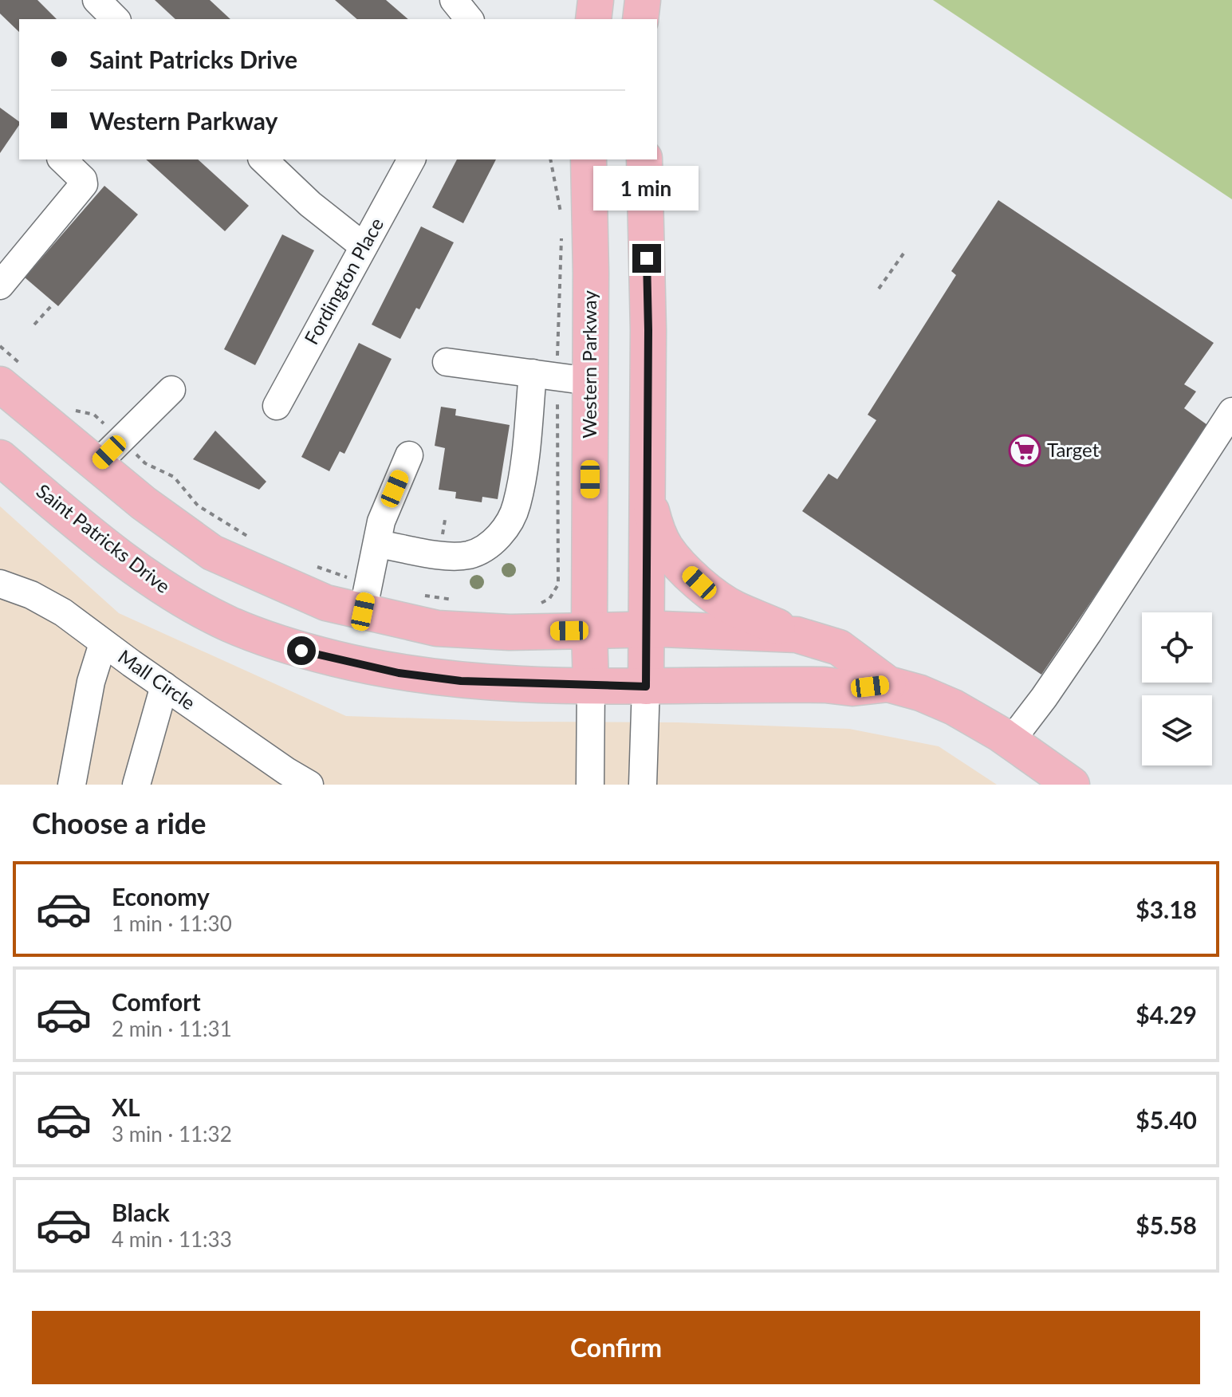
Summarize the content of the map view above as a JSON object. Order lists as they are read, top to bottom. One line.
{"streets":{"main road":["Western Parkway","Saint Patricks Drive"],"street":["Fordington Place","Mall Circle"]},"crossings":[["Western Parkway","Saint Patricks Drive"]],"places":{"supermarket":["Target"]},"page":{"banner":["Saint Patricks Drive","Western Parkway"],"bubble":"1 min","heading":"Choose a ride","list":[{"name":"Economy","note":"1 min · 11:30","value":"$3.18"},{"name":"Comfort","note":"2 min · 11:31","value":"$4.29"},{"name":"XL","note":"3 min · 11:32","value":"$5.40"},{"name":"Black","note":"4 min · 11:33","value":"$5.58"}],"buttons":"Confirm"}}
